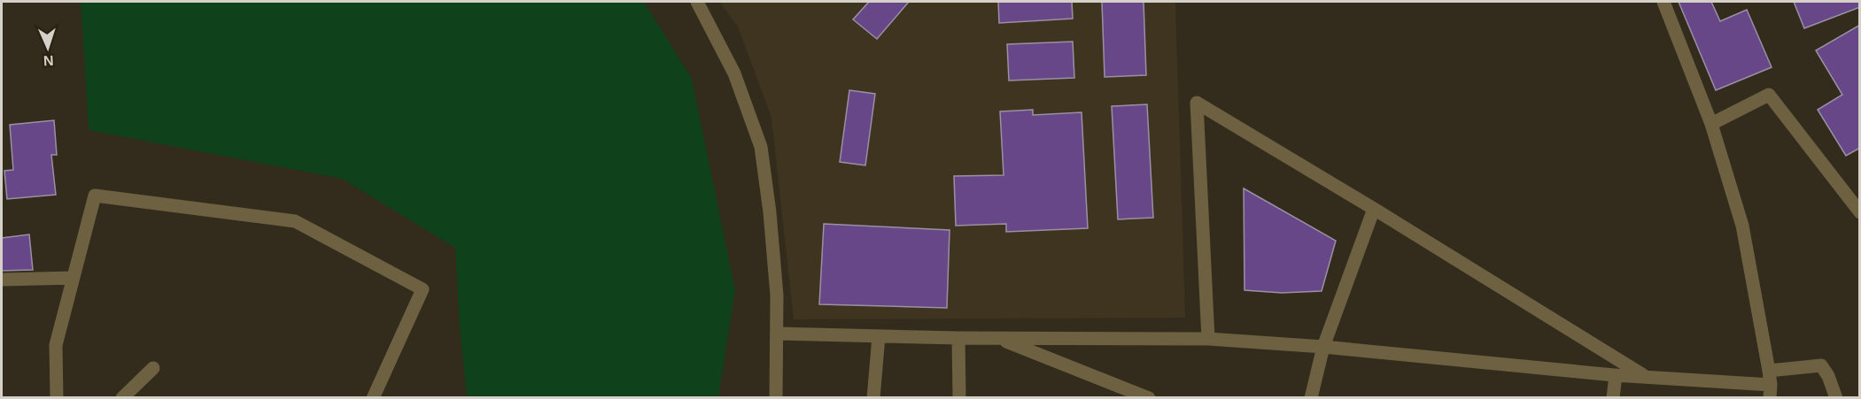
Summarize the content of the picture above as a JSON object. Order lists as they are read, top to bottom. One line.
{"north":"bottom"}
